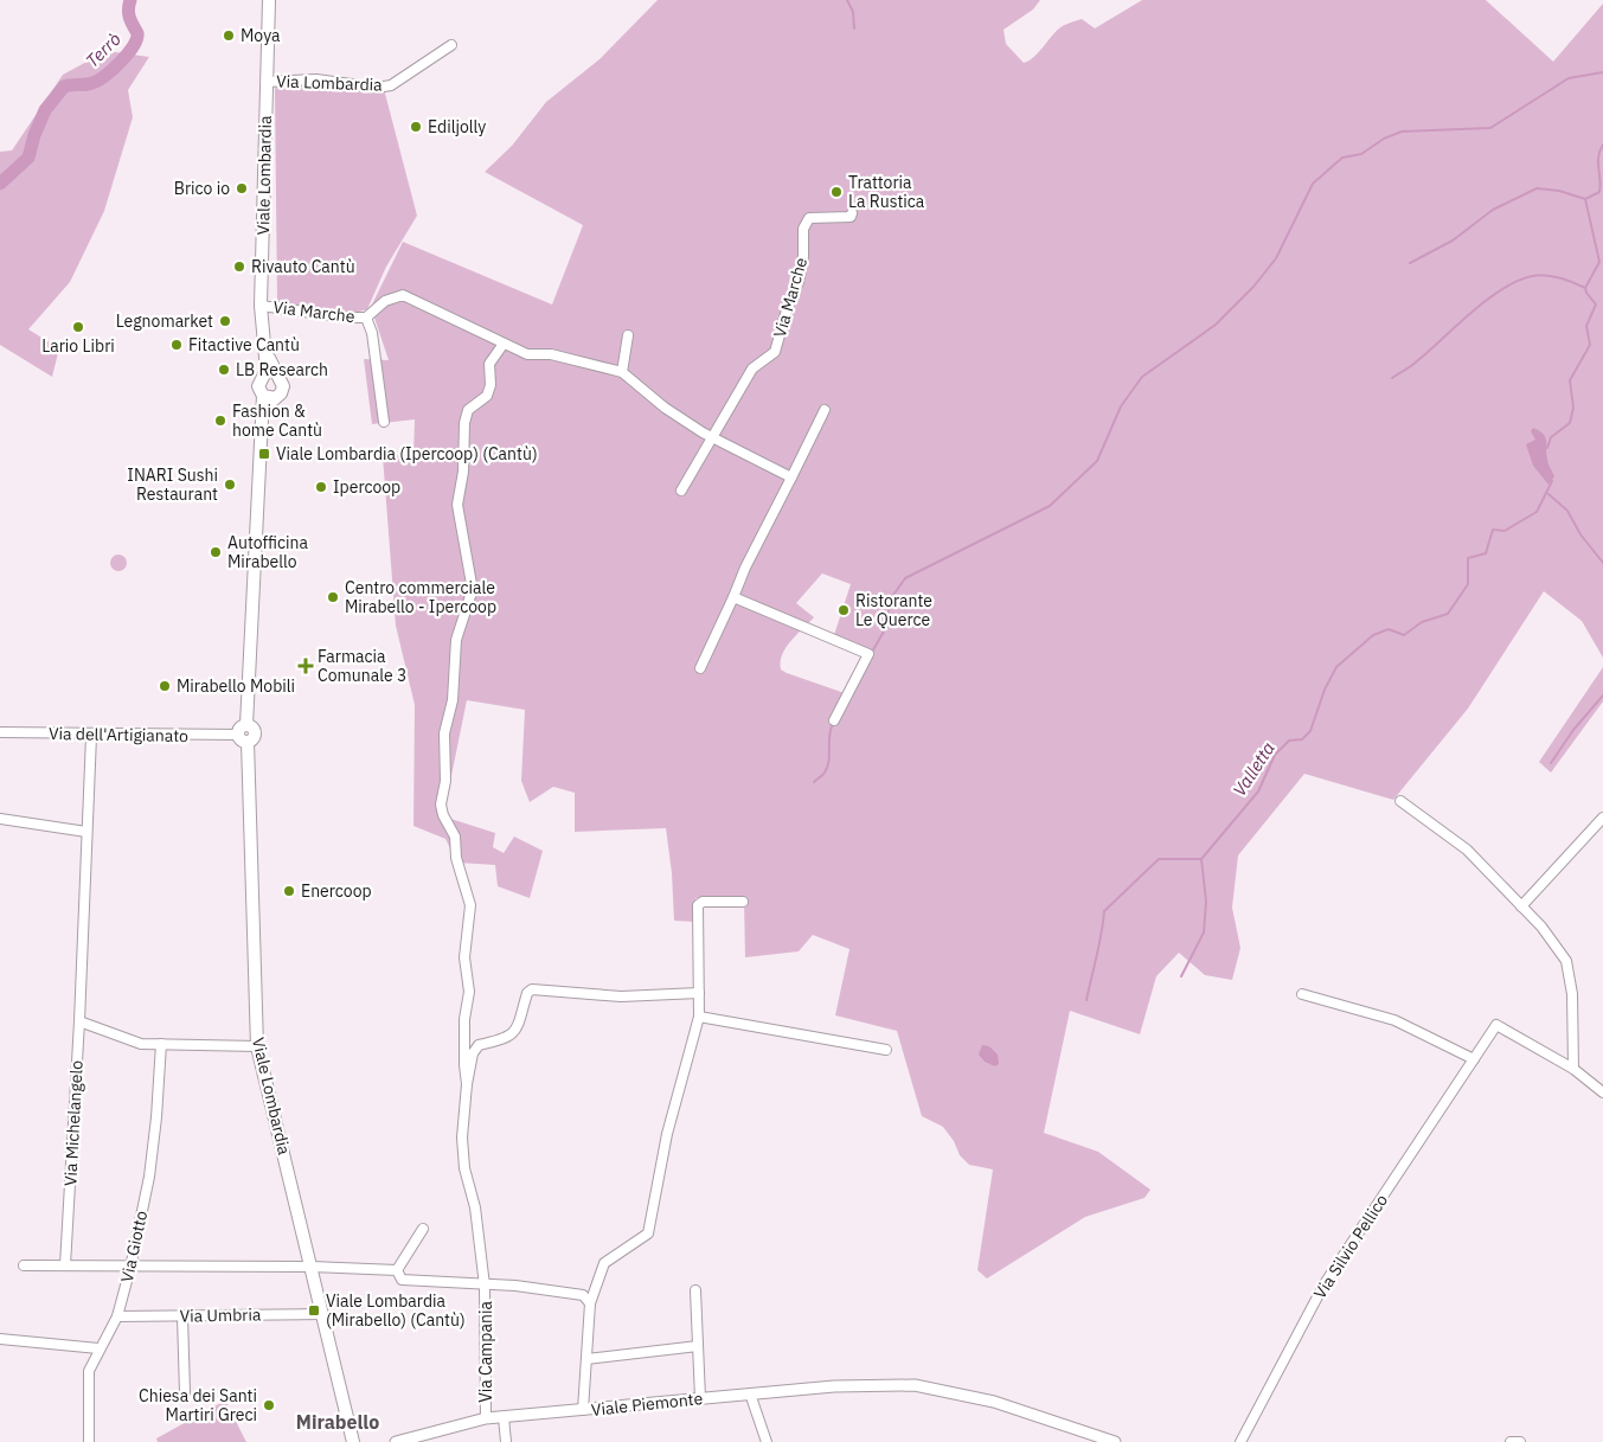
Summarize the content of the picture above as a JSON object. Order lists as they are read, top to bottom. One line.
{"streets":{"main road":["Viale Lombardia"],"street":["Via Lombardia","Via Marche","Via dell'Artigianato","Via Michelangelo","Via Giotto","Via Silvio Pellico","Via Umbria","Via Campania","Viale Piemonte"]},"crossings":[["Via Lombardia","Viale Lombardia"],["Viale Lombardia","Via Marche"],["Viale Lombardia","Via dell'Artigianato"],["Viale Lombardia","Via Umbria"],["Via dell'Artigianato","Via Michelangelo"],["Via Giotto","Via Umbria"],["Via Campania","Viale Piemonte"]],"districts":["Mirabello"],"water":["Terrò","Valletta"],"places":{"other":["Moya","Ediljolly","Brico io","Trattoria La Rustica","Rivauto Cantù","Legnomarket","Lario Libri","Fitactive Cantù","LB Research","Fashion & home Cantù","INARI Sushi Restaurant","Ipercoop","Autofficina Mirabello","Centro commerciale Mirabello - Ipercoop","Ristorante Le Querce","Mirabello Mobili","Enercoop","Chiesa dei Santi Martiri Greci"],"transit":["Viale Lombardia (Ipercoop) (Cantù)","Viale Lombardia (Mirabello) (Cantù)"],"health":["Farmacia Comunale 3"]}}
